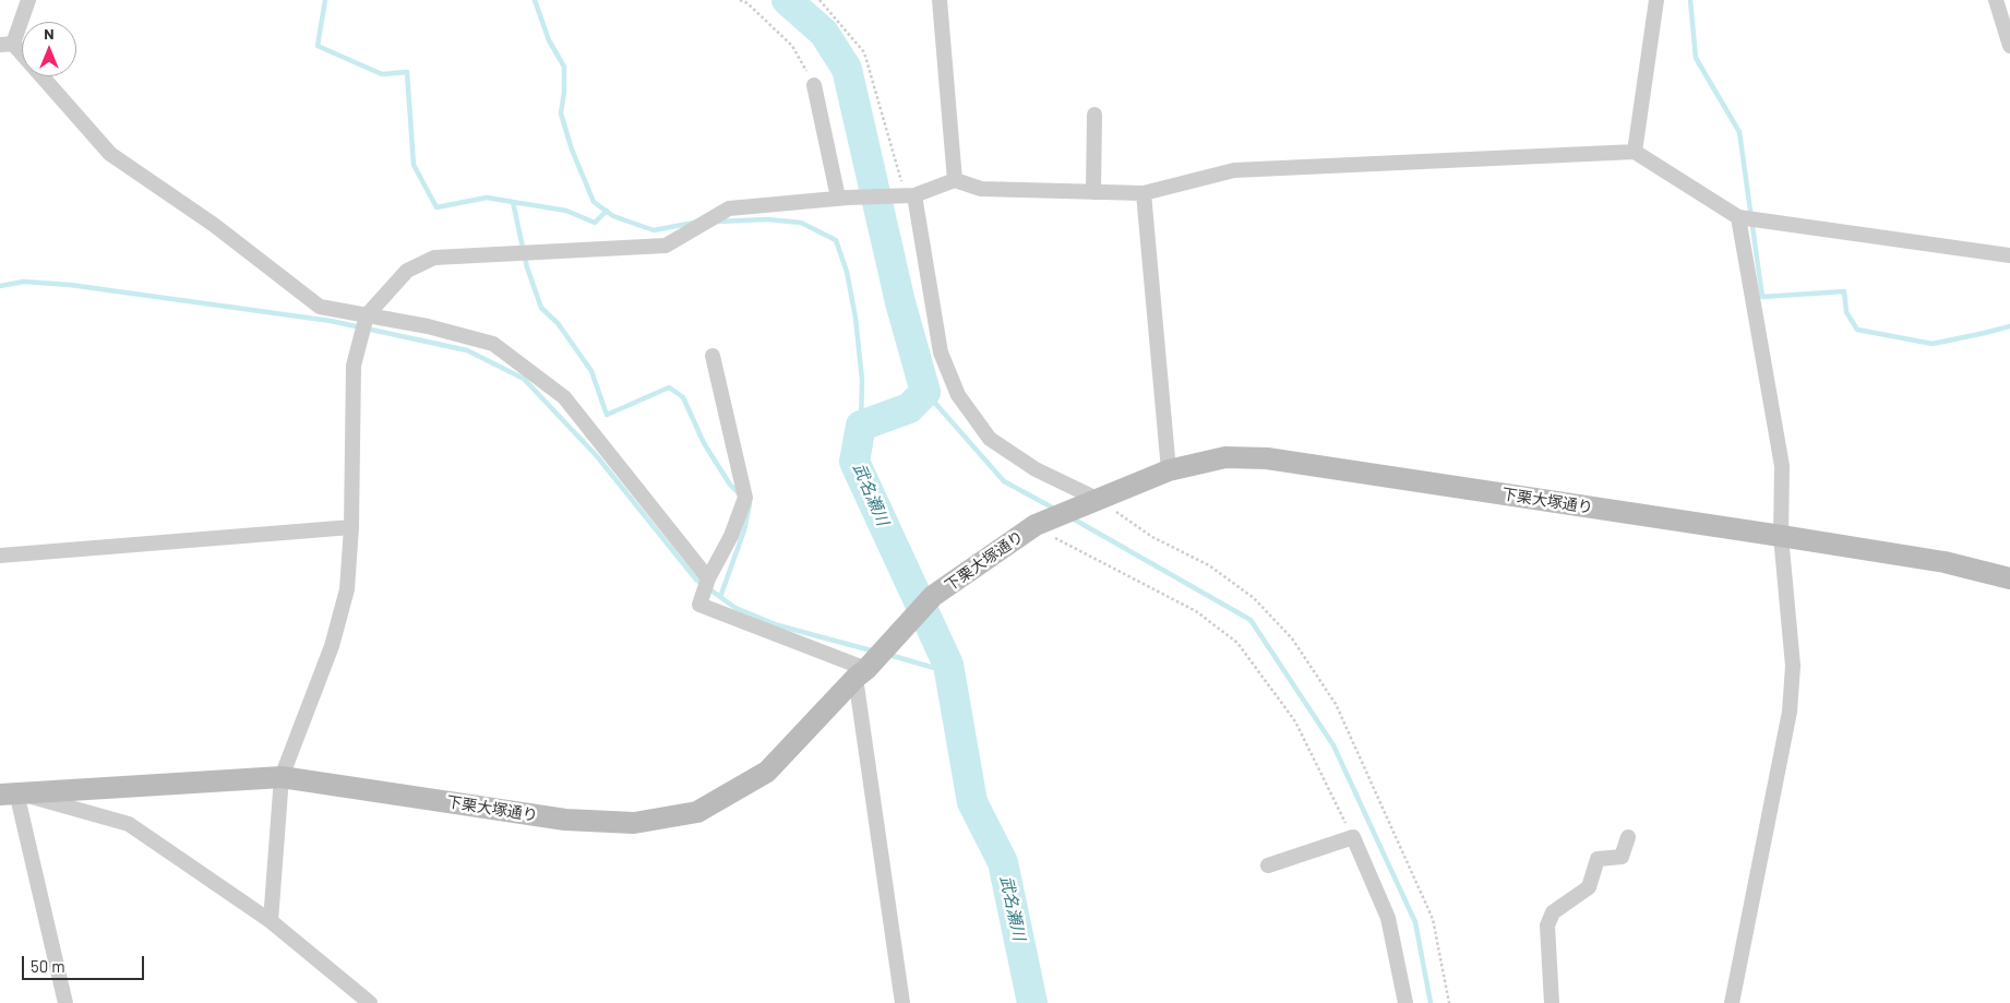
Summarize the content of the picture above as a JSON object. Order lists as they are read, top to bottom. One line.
{"streets":{"street":["下栗大塚通り"]},"water":["武名瀬川"],"scale_bar":"50 m","north":"top"}
